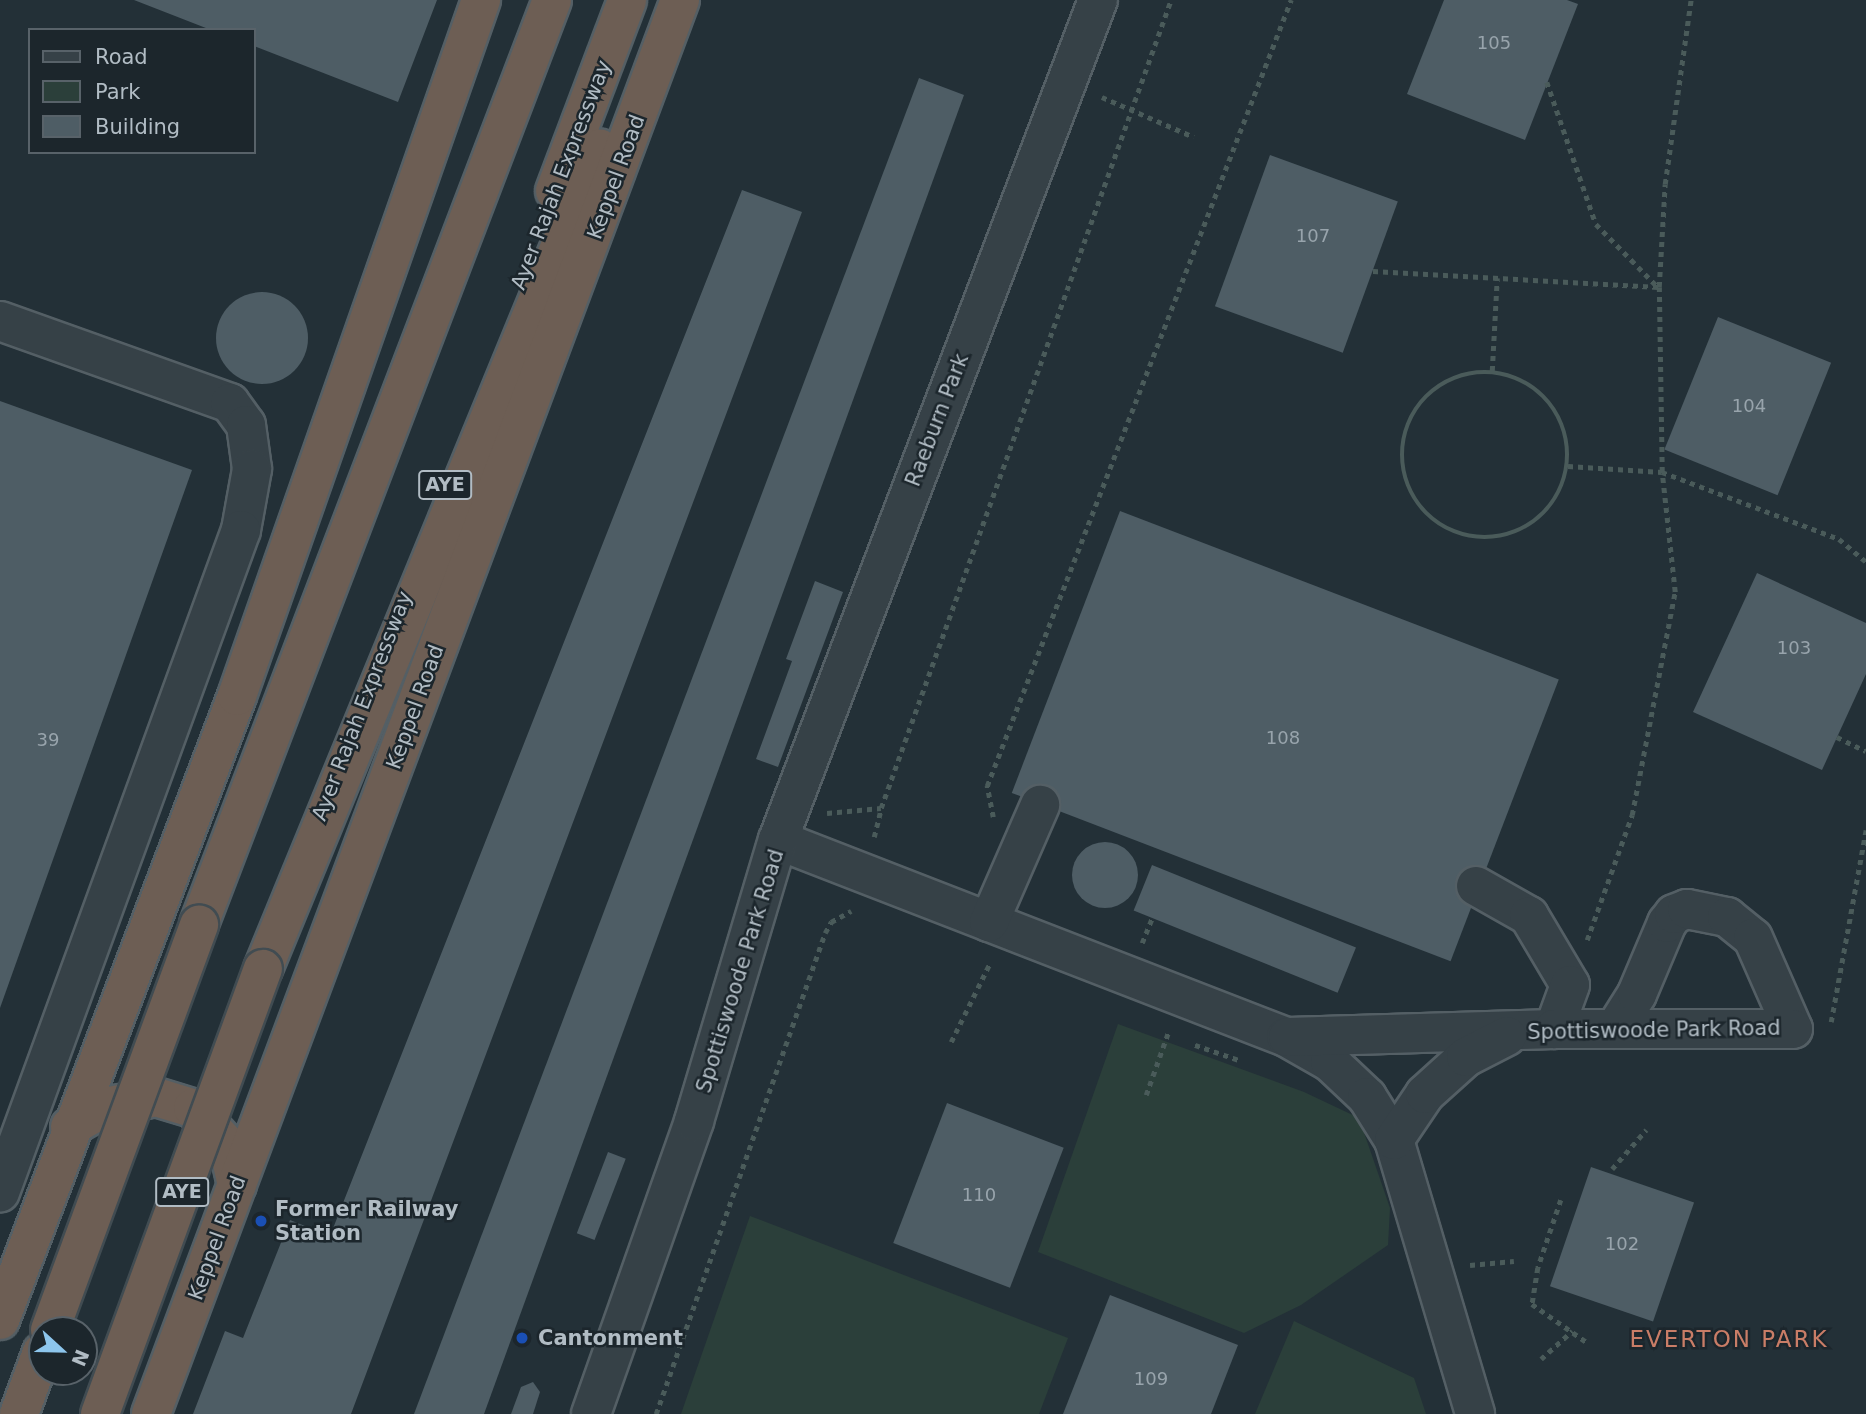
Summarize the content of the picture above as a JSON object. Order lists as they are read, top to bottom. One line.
{"streets":{"highway":["Ayer Rajah Expressway","Keppel Road","AYE"],"street":["Raeburn Park","Spottiswoode Park Road"]},"crossings":[["Raeburn Park","Spottiswoode Park Road"]],"districts":["EVERTON PARK"],"places":["Former Railway Station","Cantonment"],"house_numbers":["105","107","104","103","108","39","110","102","109"],"legend":["Road","Park","Building"],"north":"right"}
